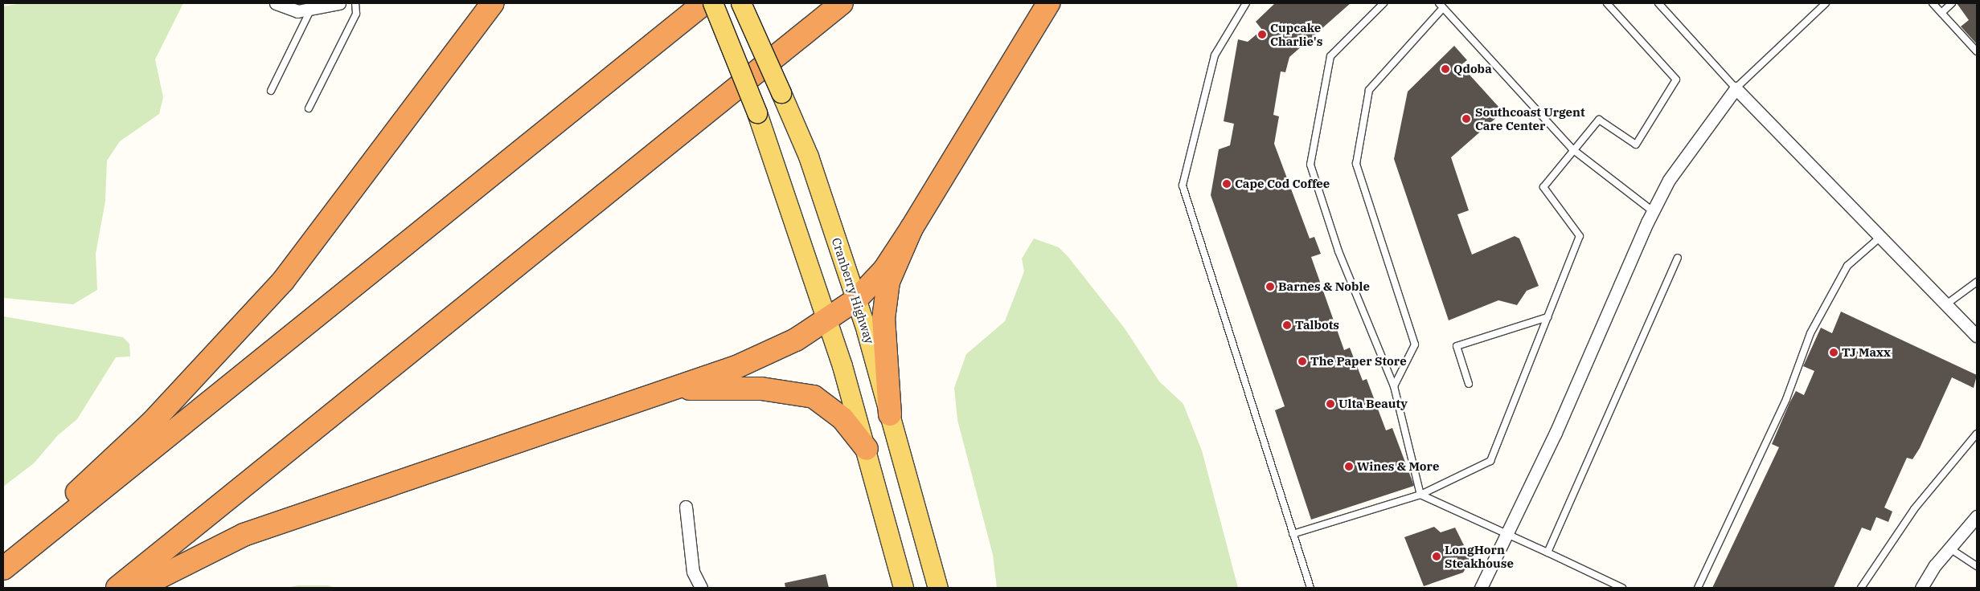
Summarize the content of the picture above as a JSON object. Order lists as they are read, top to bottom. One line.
{"streets":{"main road":["Cranberry Highway"]},"places":["Cupcake Charlie's","Qdoba","Southcoast Urgent Care Center","Cape Cod Coffee","Barnes & Noble","Talbots","TJ Maxx","The Paper Store","Ulta Beauty","Wines & More","LongHorn Steakhouse"]}
